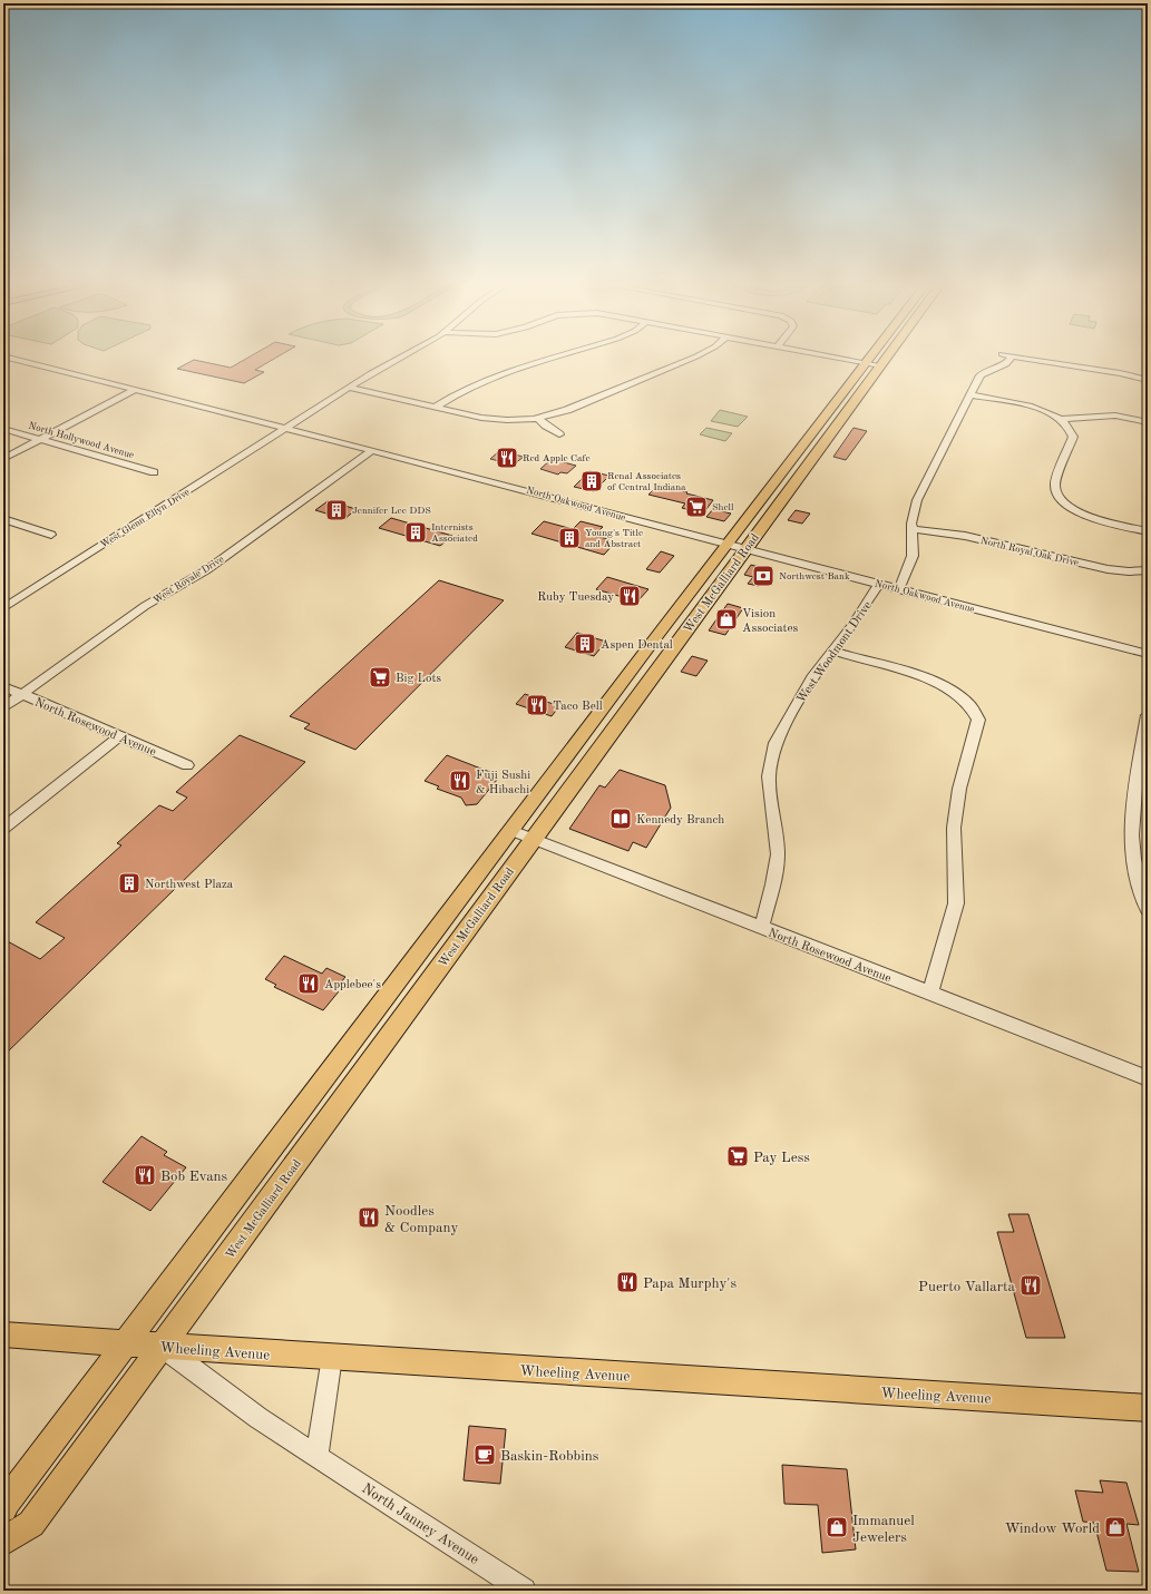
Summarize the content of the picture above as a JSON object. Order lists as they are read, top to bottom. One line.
{"streets":{"main road":["West McGalliard Road","Wheeling Avenue"],"street":["North Hollywood Avenue","North Oakwood Avenue","West Glenn Ellyn Drive","North Royal Oak Drive","West Royale Drive","West Woodmont Drive","North Rosewood Avenue","North Janney Avenue"]},"crossings":[["North Oakwood Avenue","West Glenn Ellyn Drive"],["North Oakwood Avenue","West Royale Drive"],["North Oakwood Avenue","West McGalliard Road"],["North Oakwood Avenue","West Woodmont Drive"],["West Royale Drive","North Rosewood Avenue"],["West McGalliard Road","North Rosewood Avenue"],["West McGalliard Road","Wheeling Avenue"],["West McGalliard Road","North Janney Avenue"],["West Woodmont Drive","North Rosewood Avenue"],["Wheeling Avenue","North Janney Avenue"]],"places":{"restaurant":["Red Apple Cafe","Ruby Tuesday","Taco Bell","Fuji Sushi & Hibachi","Applebee's","Bob Evans","Noodles & Company","Papa Murphy's","Puerto Vallarta"],"building":["Renal Associates of Central Indiana","Jennifer Lee DDS","Internists Associated","Young's Title and Abstract","Aspen Dental","Northwest Plaza"],"supermarket":["Shell","Big Lots","Pay Less"],"bank":["Northwest Bank"],"shop":["Vision Associates","Immanuel Jewelers","Window World"],"library":["Kennedy Branch"],"cafe":["Baskin-Robbins"]}}
